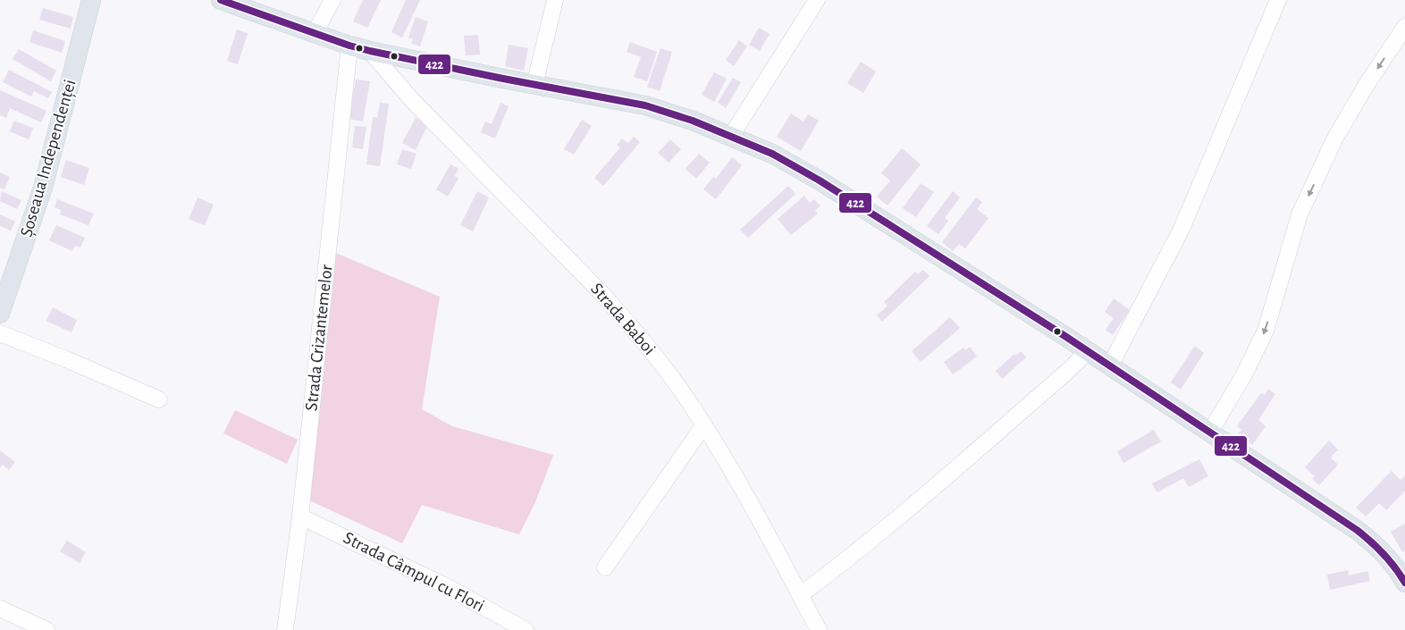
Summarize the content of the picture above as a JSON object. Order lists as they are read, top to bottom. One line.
{"streets":{"main road":["Șoseaua Independenței"],"street":["Strada Baboi","Strada Crizantemelor","Strada Câmpul cu Flori"]},"crossings":[["Strada Crizantemelor","Strada Câmpul cu Flori"]],"lines":["transit line 422"]}
